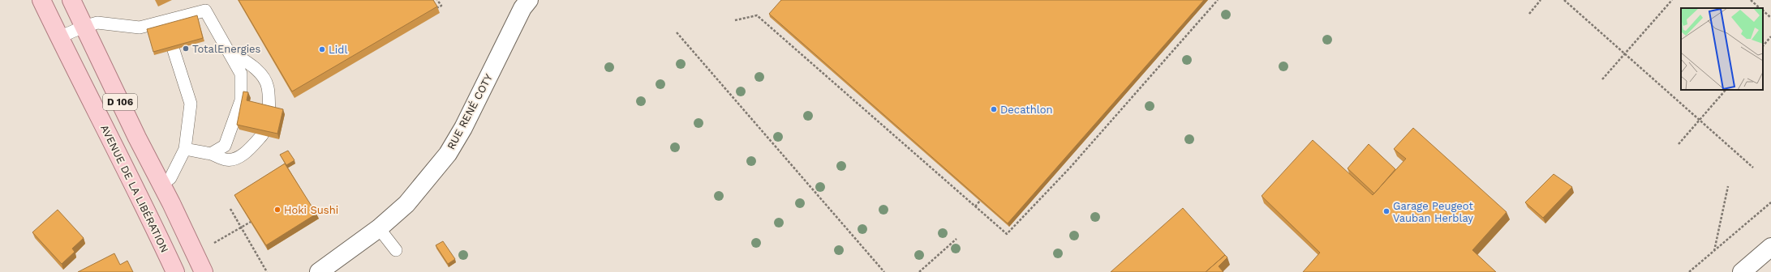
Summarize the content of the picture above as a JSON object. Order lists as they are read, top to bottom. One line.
{"streets":{"main road":["D 106","AVENUE DE LA LIBÉRATION"],"street":["RUE RENÉ COTY"]},"places":["TotalEnergies","Lidl","Decathlon","Hoki Sushi","Garage Peugeot Vauban Herblay"]}
